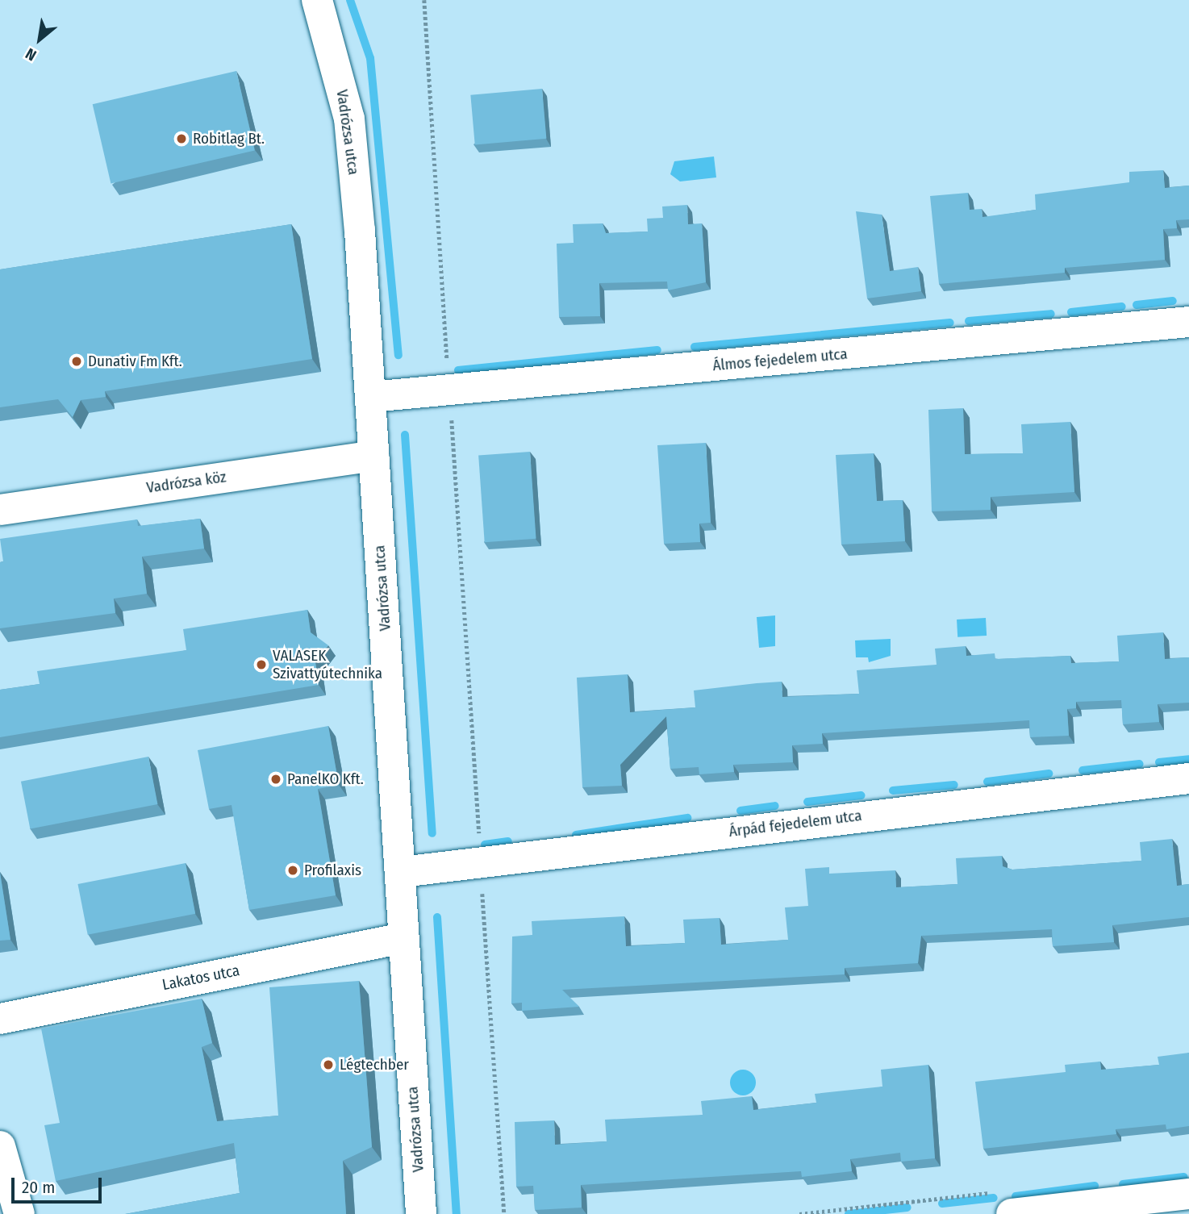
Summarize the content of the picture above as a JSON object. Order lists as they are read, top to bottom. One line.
{"streets":{"street":["Vadrózsa utca","Álmos fejedelem utca","Vadrózsa köz","Árpád fejedelem utca","Lakatos utca"]},"crossings":[["Vadrózsa utca","Álmos fejedelem utca"],["Vadrózsa utca","Vadrózsa köz"],["Vadrózsa utca","Árpád fejedelem utca"],["Vadrózsa utca","Lakatos utca"]],"places":["Robitlag Bt.","Dunativ Fm Kft.","VALASEK Szivattyútechnika","PanelKO Kft.","Profilaxis","Légtechber"],"scale_bar":"20 m","north":"bottom left"}
